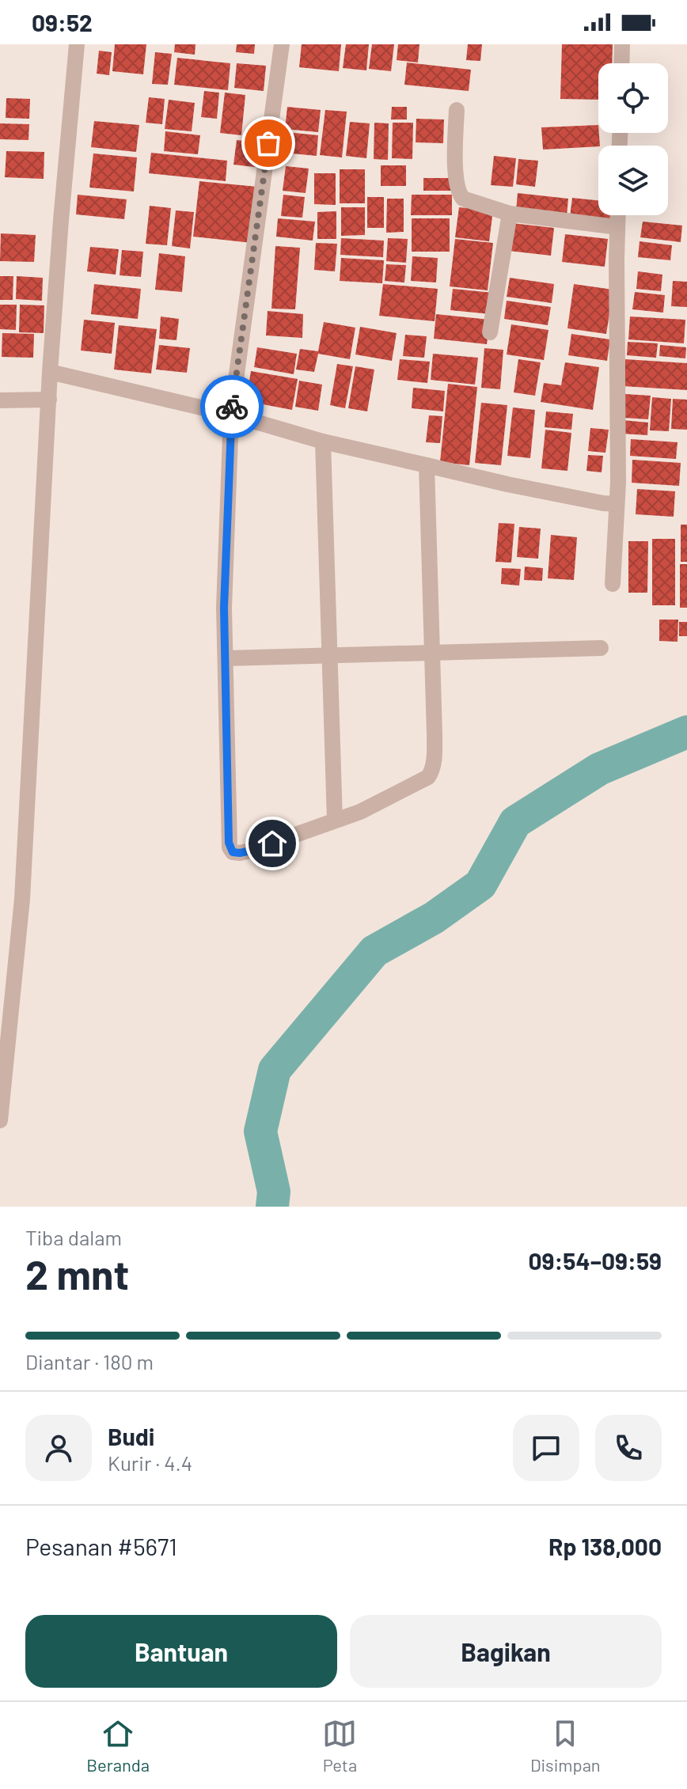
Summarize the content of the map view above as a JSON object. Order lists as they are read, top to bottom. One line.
{"page":{"status":"09:52","heading":["2 mnt","Tiba dalam","09:54–09:59"],"panel":["Budi","Kurir · 4.4","Pesanan #5671","Rp 138,000"],"bar":"Diantar · 180 m","buttons":["Bantuan","Bagikan"],"tabs":["Beranda","Peta","Disimpan"]}}
